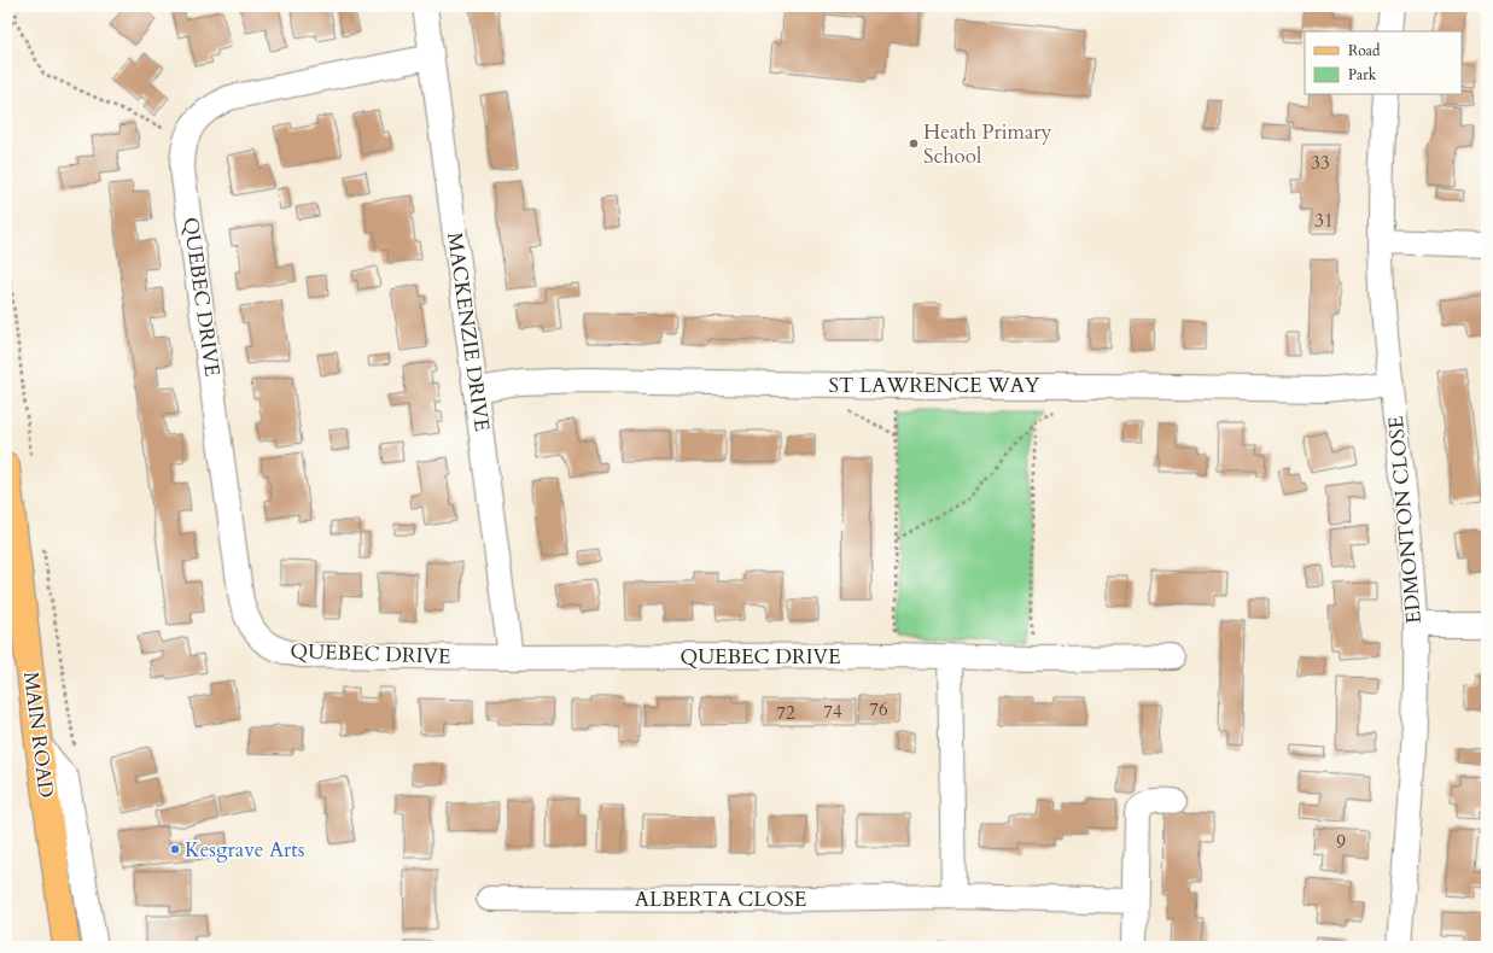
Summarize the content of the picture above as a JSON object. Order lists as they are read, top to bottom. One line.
{"streets":{"main road":["MAIN ROAD"],"street":["QUEBEC DRIVE","MACKENZIE DRIVE","ST LAWRENCE WAY","EDMONTON CLOSE","ALBERTA CLOSE"]},"crossings":[["QUEBEC DRIVE","MACKENZIE DRIVE"],["MACKENZIE DRIVE","ST LAWRENCE WAY"],["ST LAWRENCE WAY","EDMONTON CLOSE"]],"places":["Heath Primary School","Kesgrave Arts"],"house_numbers":["33","31","76","74","72","9"],"legend":["Road","Park"]}
